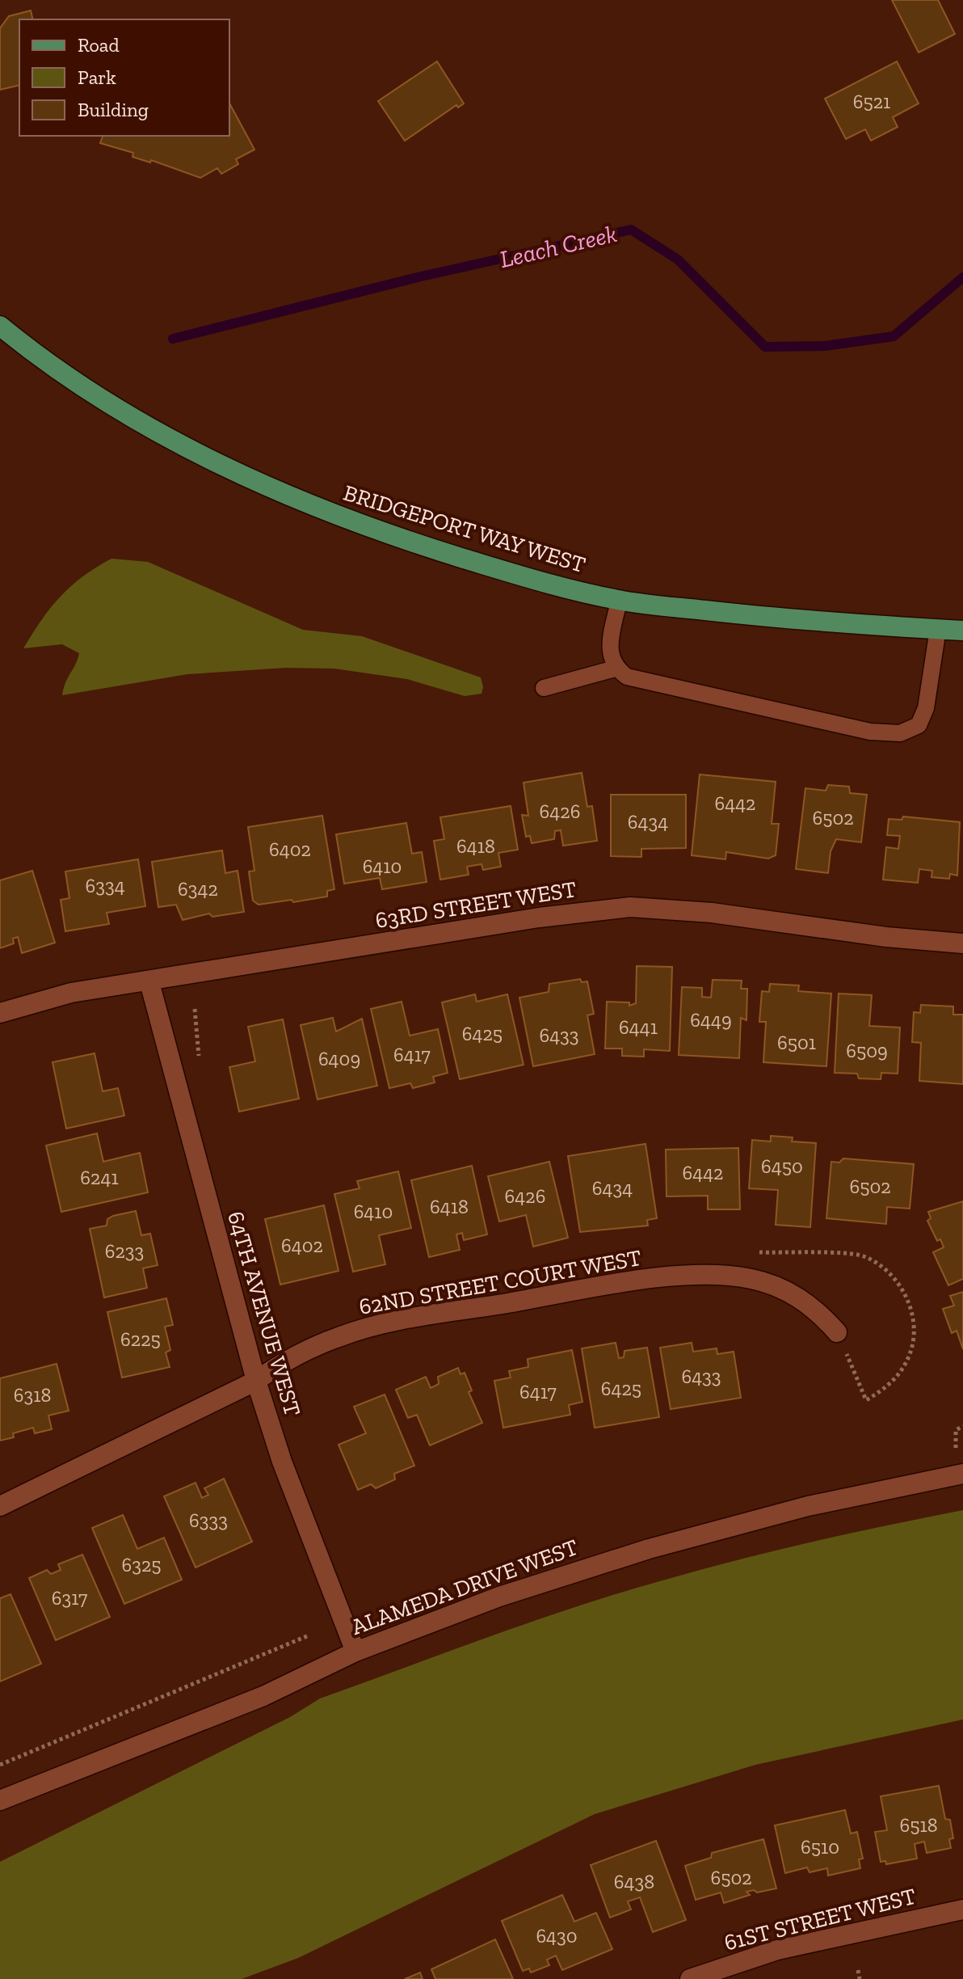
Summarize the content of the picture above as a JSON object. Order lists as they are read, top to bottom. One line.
{"streets":{"main road":["BRIDGEPORT WAY WEST"],"street":["63RD STREET WEST","62ND STREET COURT WEST","64TH AVENUE WEST","ALAMEDA DRIVE WEST","61ST STREET WEST"]},"crossings":[["63RD STREET WEST","64TH AVENUE WEST"],["62ND STREET COURT WEST","64TH AVENUE WEST"],["64TH AVENUE WEST","ALAMEDA DRIVE WEST"]],"water":["Leach Creek"],"house_numbers":["6521","6442","6426","6502","6434","6418","6402","6410","6334","6342","6449","6441","6425","6433","6501","6509","6417","6409","6450","6442","6241","6502","6434","6426","6418","6410","6402","6233","6225","6433","6425","6417","6318","6333","6325","6317","6518","6510","6502","6438","6430"],"legend":["Road","Park","Building"]}
